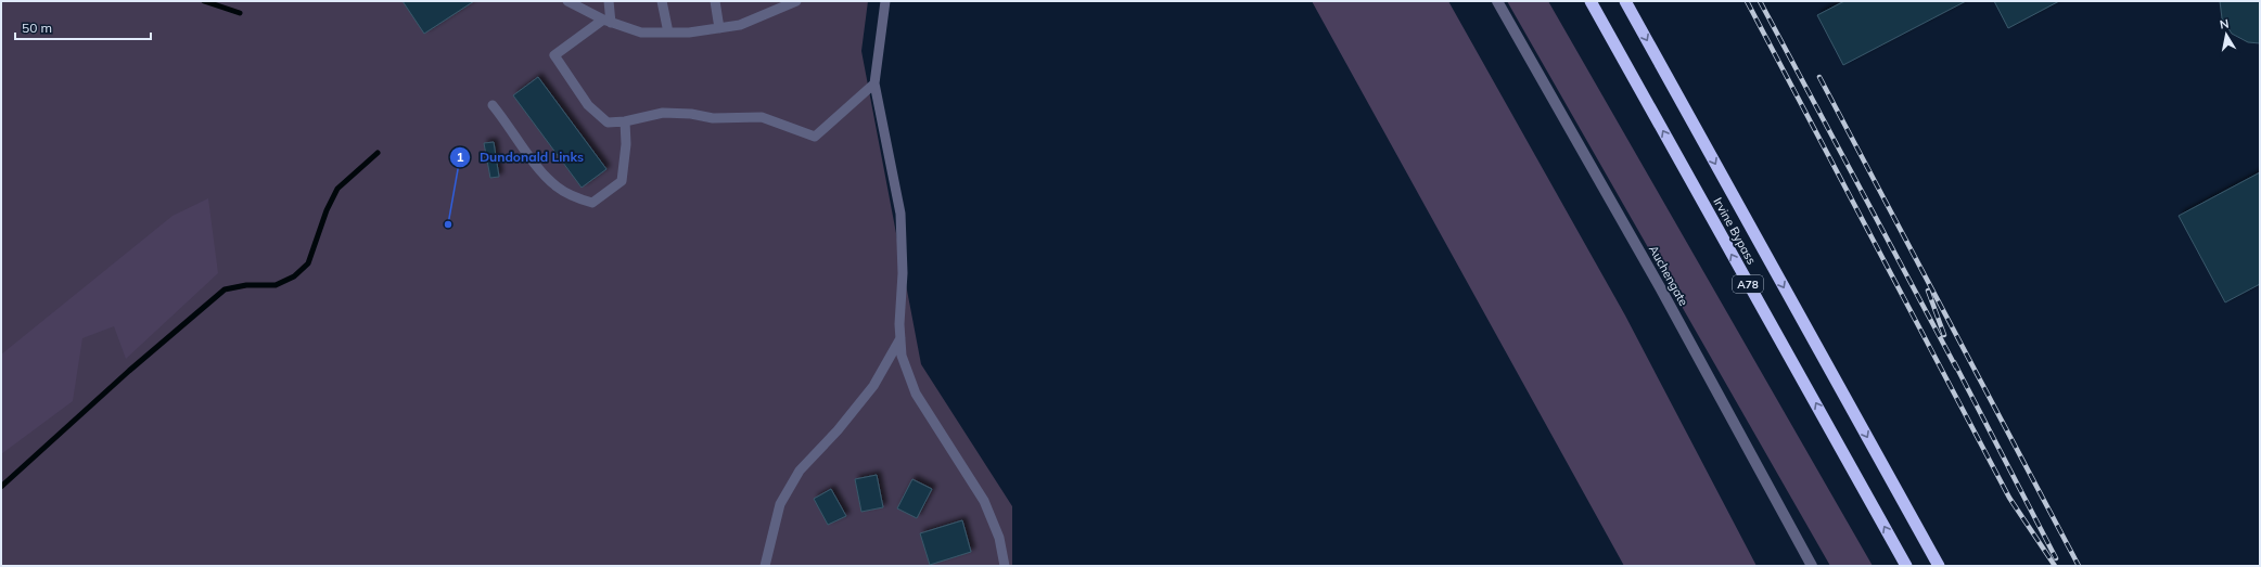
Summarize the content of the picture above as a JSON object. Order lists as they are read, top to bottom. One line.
{"streets":{"highway":["Irvine Bypass","A78"],"street":["Auchengate"]},"places":["Dundonald Links"],"scale_bar":"50 m","north":"top"}
